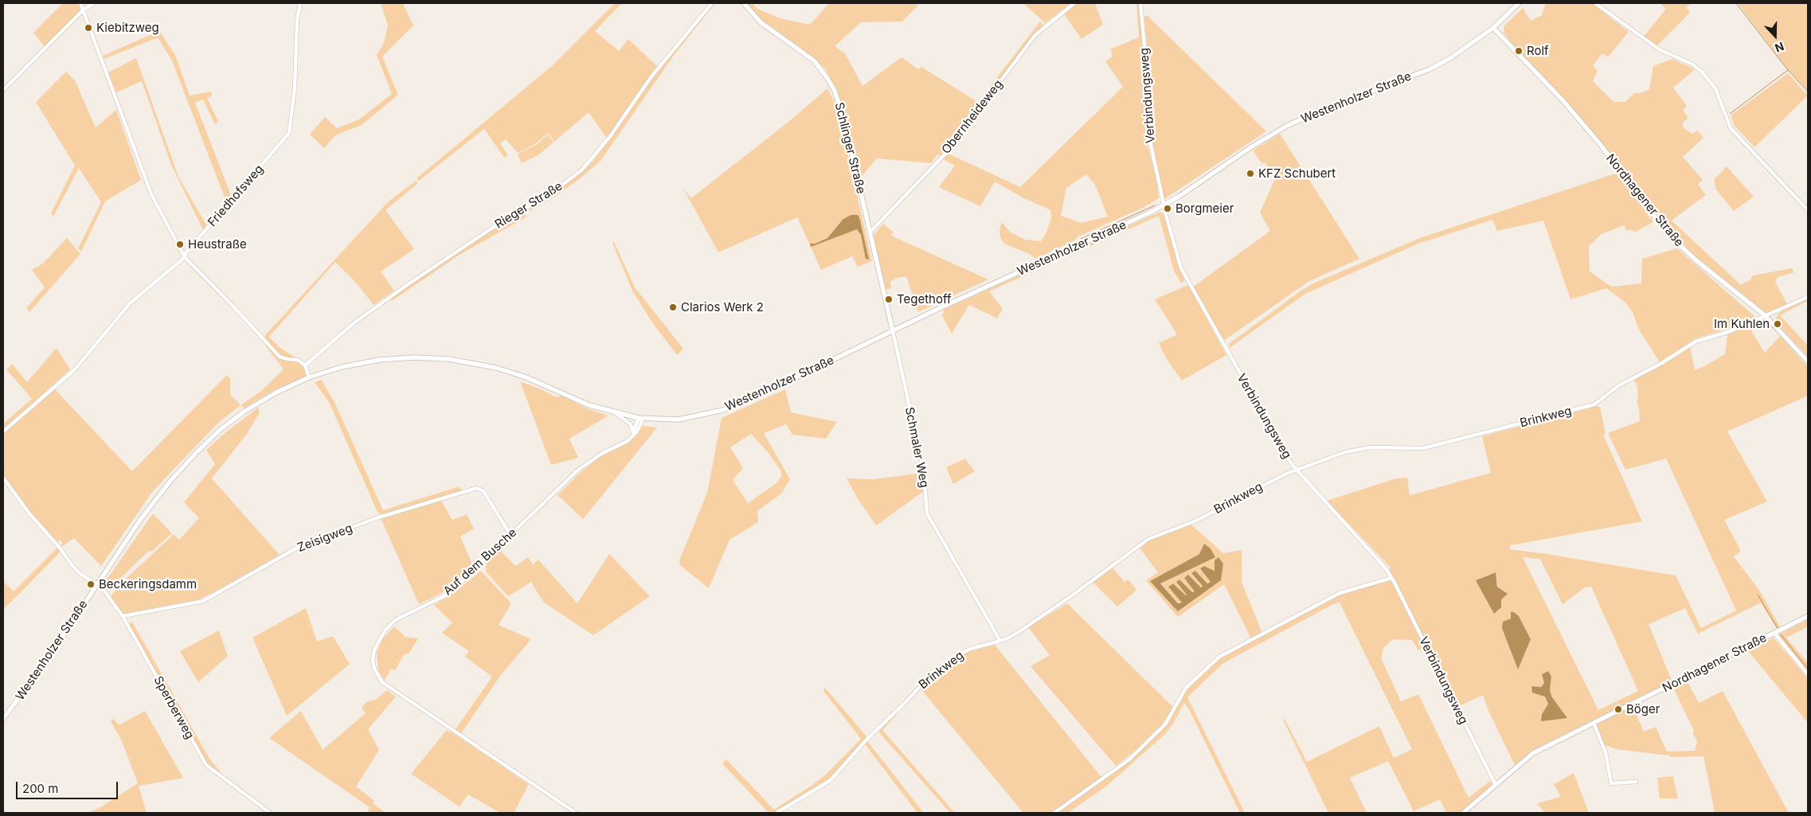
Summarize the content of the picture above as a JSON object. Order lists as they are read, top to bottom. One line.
{"streets":{"main road":["Westenholzer Straße","Schlinger Straße","Nordhagener Straße"],"street":["Verbindungsweg","Obernheideweg","Friedhofsweg","Rieger Straße","Brinkweg","Schmaler Weg","Zeisigweg","Auf dem Busche","Sperberweg"]},"crossings":[["Verbindungsweg","Westenholzer Straße"],["Verbindungsweg","Nordhagener Straße"],["Verbindungsweg","Brinkweg"],["Westenholzer Straße","Schlinger Straße"],["Westenholzer Straße","Nordhagener Straße"],["Westenholzer Straße","Schmaler Weg"],["Westenholzer Straße","Sperberweg"],["Obernheideweg","Schlinger Straße"],["Schlinger Straße","Schmaler Weg"],["Nordhagener Straße","Brinkweg"],["Brinkweg","Schmaler Weg"],["Zeisigweg","Auf dem Busche"],["Zeisigweg","Sperberweg"]],"places":["Kiebitzweg","Rolf","KFZ Schubert","Borgmeier","Heustraße","Tegethoff","Clarios Werk 2","Im Kuhlen","Beckeringsdamm","Böger"],"scale_bar":"200 m","north":"bottom"}
